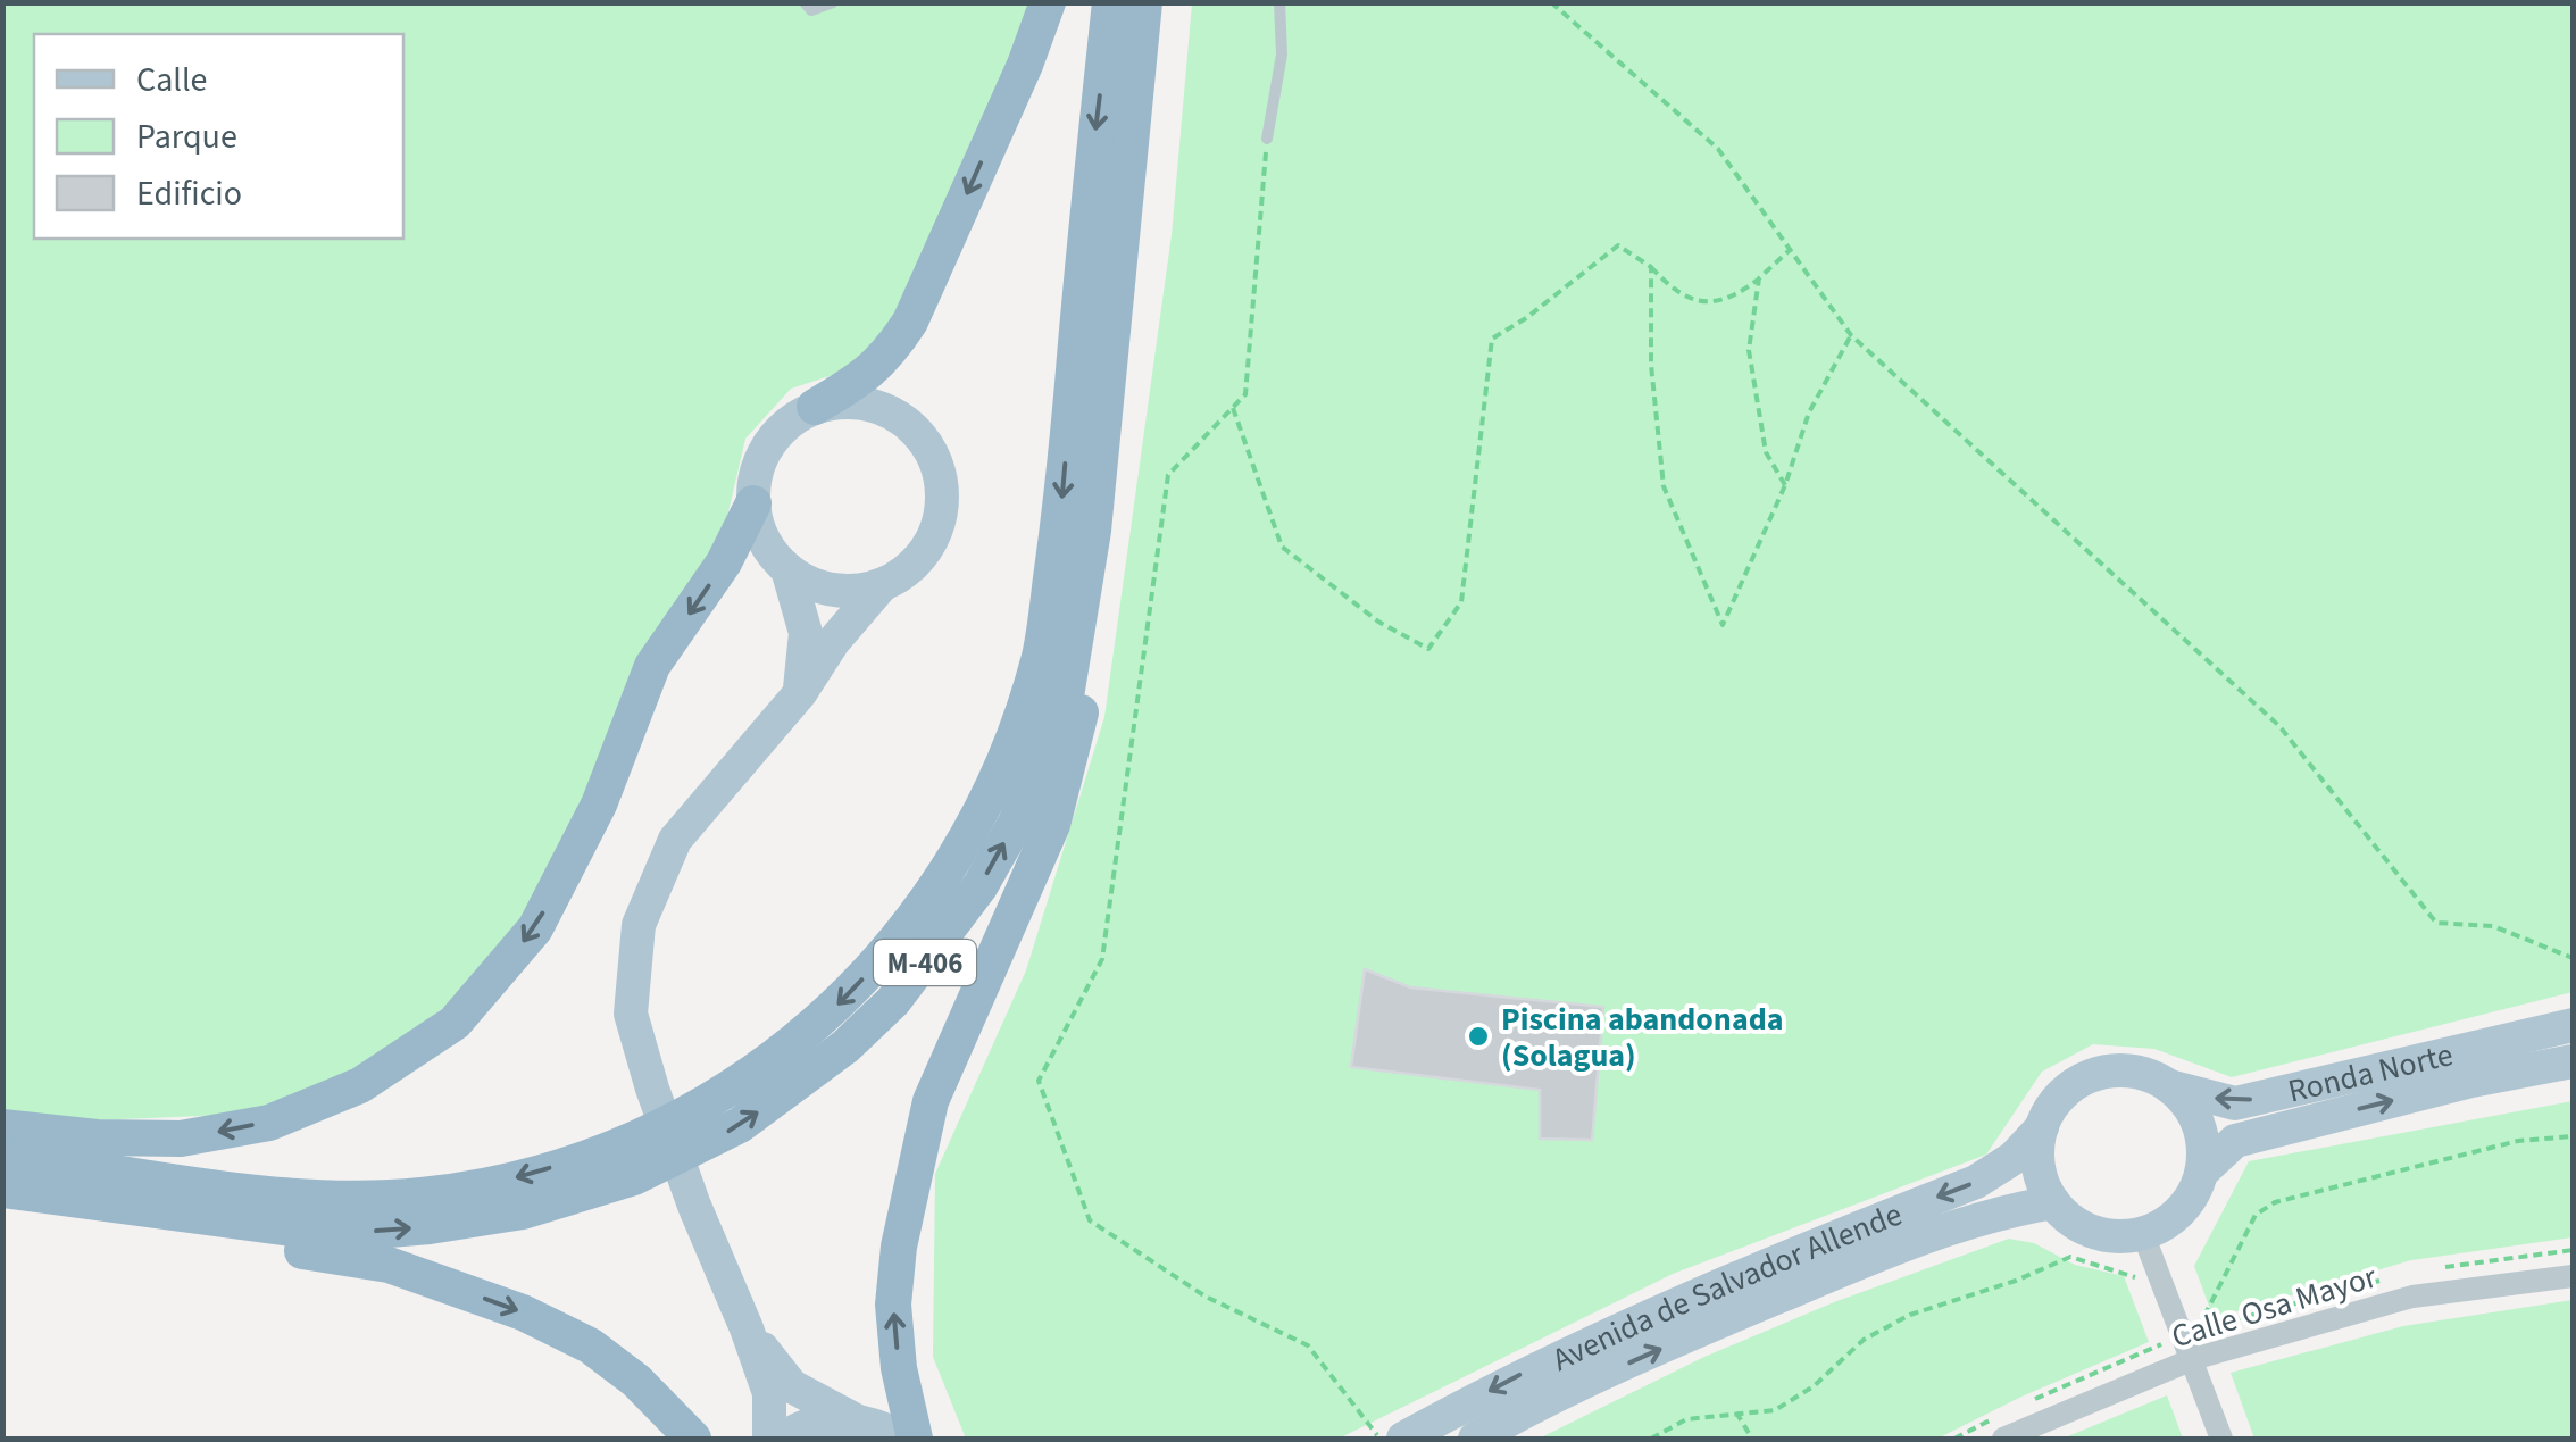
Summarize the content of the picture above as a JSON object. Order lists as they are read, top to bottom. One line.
{"streets":{"highway":["M-406"],"main road":["Ronda Norte","Avenida de Salvador Allende"],"street":["Calle Osa Mayor"]},"crossings":[["Ronda Norte","Avenida de Salvador Allende"]],"places":["Piscina abandonada (Solagua)"],"legend":["Calle","Parque","Edificio"]}
